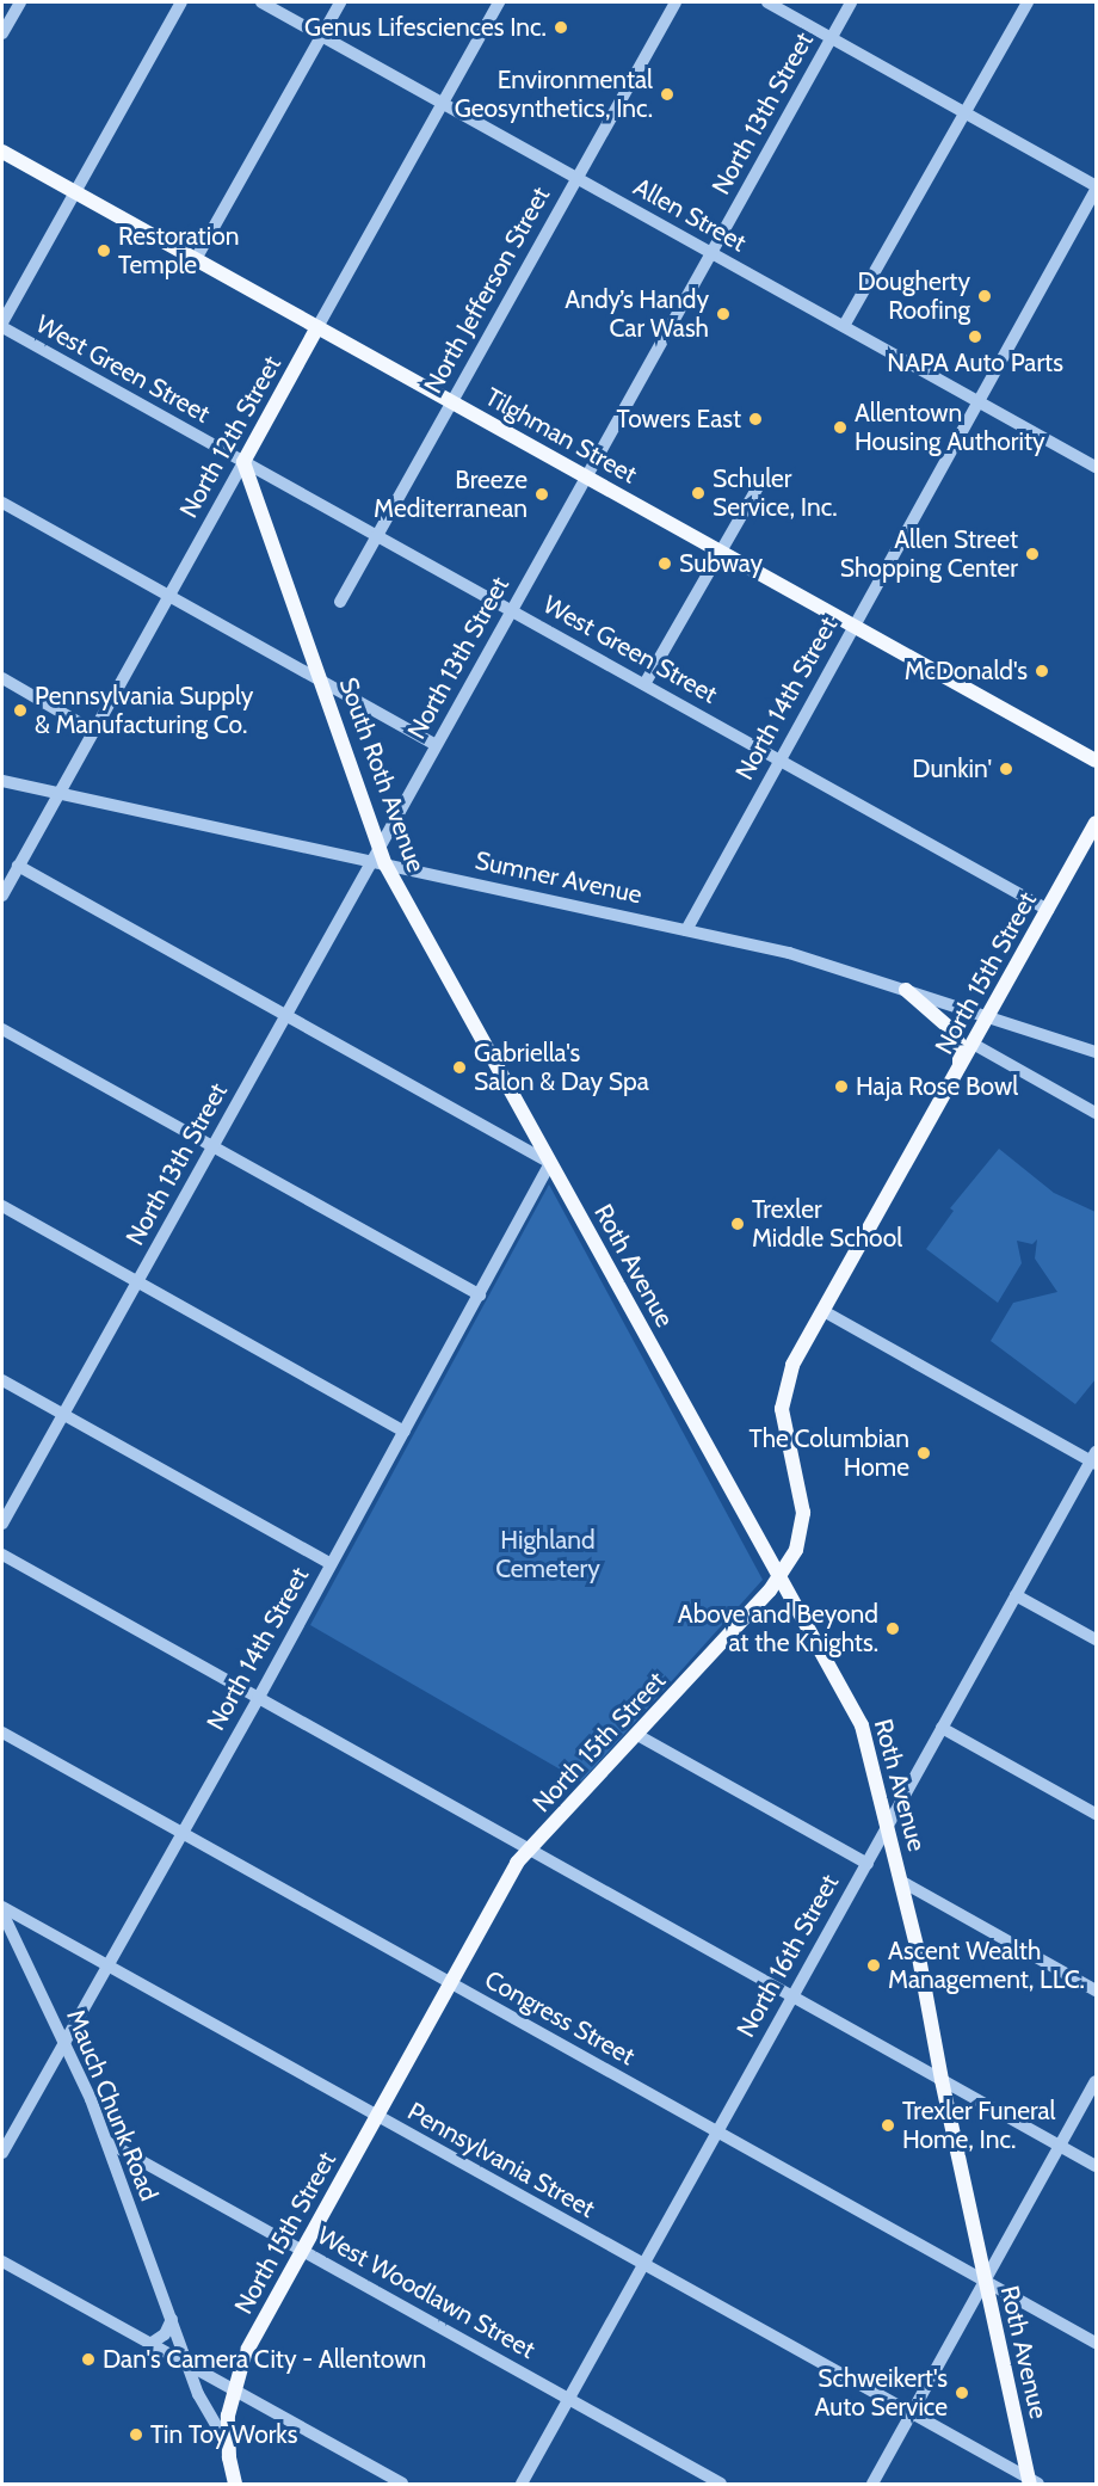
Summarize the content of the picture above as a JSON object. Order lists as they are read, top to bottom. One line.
{"streets":{"main road":["Tilghman Street","North 12th Street","South Roth Avenue","North 15th Street","Roth Avenue","Mauch Chunk Road"],"street":["North 13th Street","Allen Street","North Jefferson Street","West Green Street","North 14th Street","Sumner Avenue","North 16th Street","Congress Street","Pennsylvania Street","West Woodlawn Street"]},"crossings":[["North 13th Street","Allen Street"],["North 13th Street","West Green Street"],["North 13th Street","Tilghman Street"],["North 13th Street","South Roth Avenue"],["North 13th Street","Sumner Avenue"],["Allen Street","North Jefferson Street"],["Allen Street","North 12th Street"],["Allen Street","North 14th Street"],["North Jefferson Street","West Green Street"],["North Jefferson Street","Tilghman Street"],["West Green Street","North 12th Street"],["West Green Street","North 14th Street"],["West Green Street","South Roth Avenue"],["West Green Street","North 15th Street"],["Tilghman Street","North 12th Street"],["Tilghman Street","North 14th Street"],["North 12th Street","South Roth Avenue"],["North 12th Street","Sumner Avenue"],["North 14th Street","South Roth Avenue"],["North 14th Street","Sumner Avenue"],["North 14th Street","Roth Avenue"],["North 14th Street","Congress Street"],["North 14th Street","Mauch Chunk Road"],["North 14th Street","Pennsylvania Street"],["South Roth Avenue","Sumner Avenue"],["South Roth Avenue","Roth Avenue"],["Sumner Avenue","North 15th Street"],["North 15th Street","Roth Avenue"],["North 15th Street","Congress Street"],["North 15th Street","Mauch Chunk Road"],["North 15th Street","Pennsylvania Street"],["North 15th Street","West Woodlawn Street"],["Roth Avenue","North 16th Street"],["Roth Avenue","Congress Street"],["Roth Avenue","Pennsylvania Street"],["North 16th Street","Congress Street"],["North 16th Street","Pennsylvania Street"],["North 16th Street","West Woodlawn Street"],["Mauch Chunk Road","Pennsylvania Street"],["Mauch Chunk Road","West Woodlawn Street"]],"parks":["Highland Cemetery"],"places":["Genus Lifesciences Inc.","Environmental Geosynthetics, Inc.","Restoration Temple","Dougherty Roofing","Andy’s Handy Car Wash","NAPA Auto Parts","Towers East","Allentown Housing Authority","Schuler Service, Inc.","Breeze Mediterranean","Allen Street Shopping Center","Subway","McDonald's","Pennsylvania Supply & Manufacturing Co.","Dunkin'","Gabriella's Salon & Day Spa","Haja Rose Bowl","Trexler Middle School","The Columbian Home","Above and Beyond at the Knights.","Ascent Wealth Management, LLC.","Trexler Funeral Home, Inc.","Dan's Camera City - Allentown","Schweikert's Auto Service","Tin Toy Works"]}
